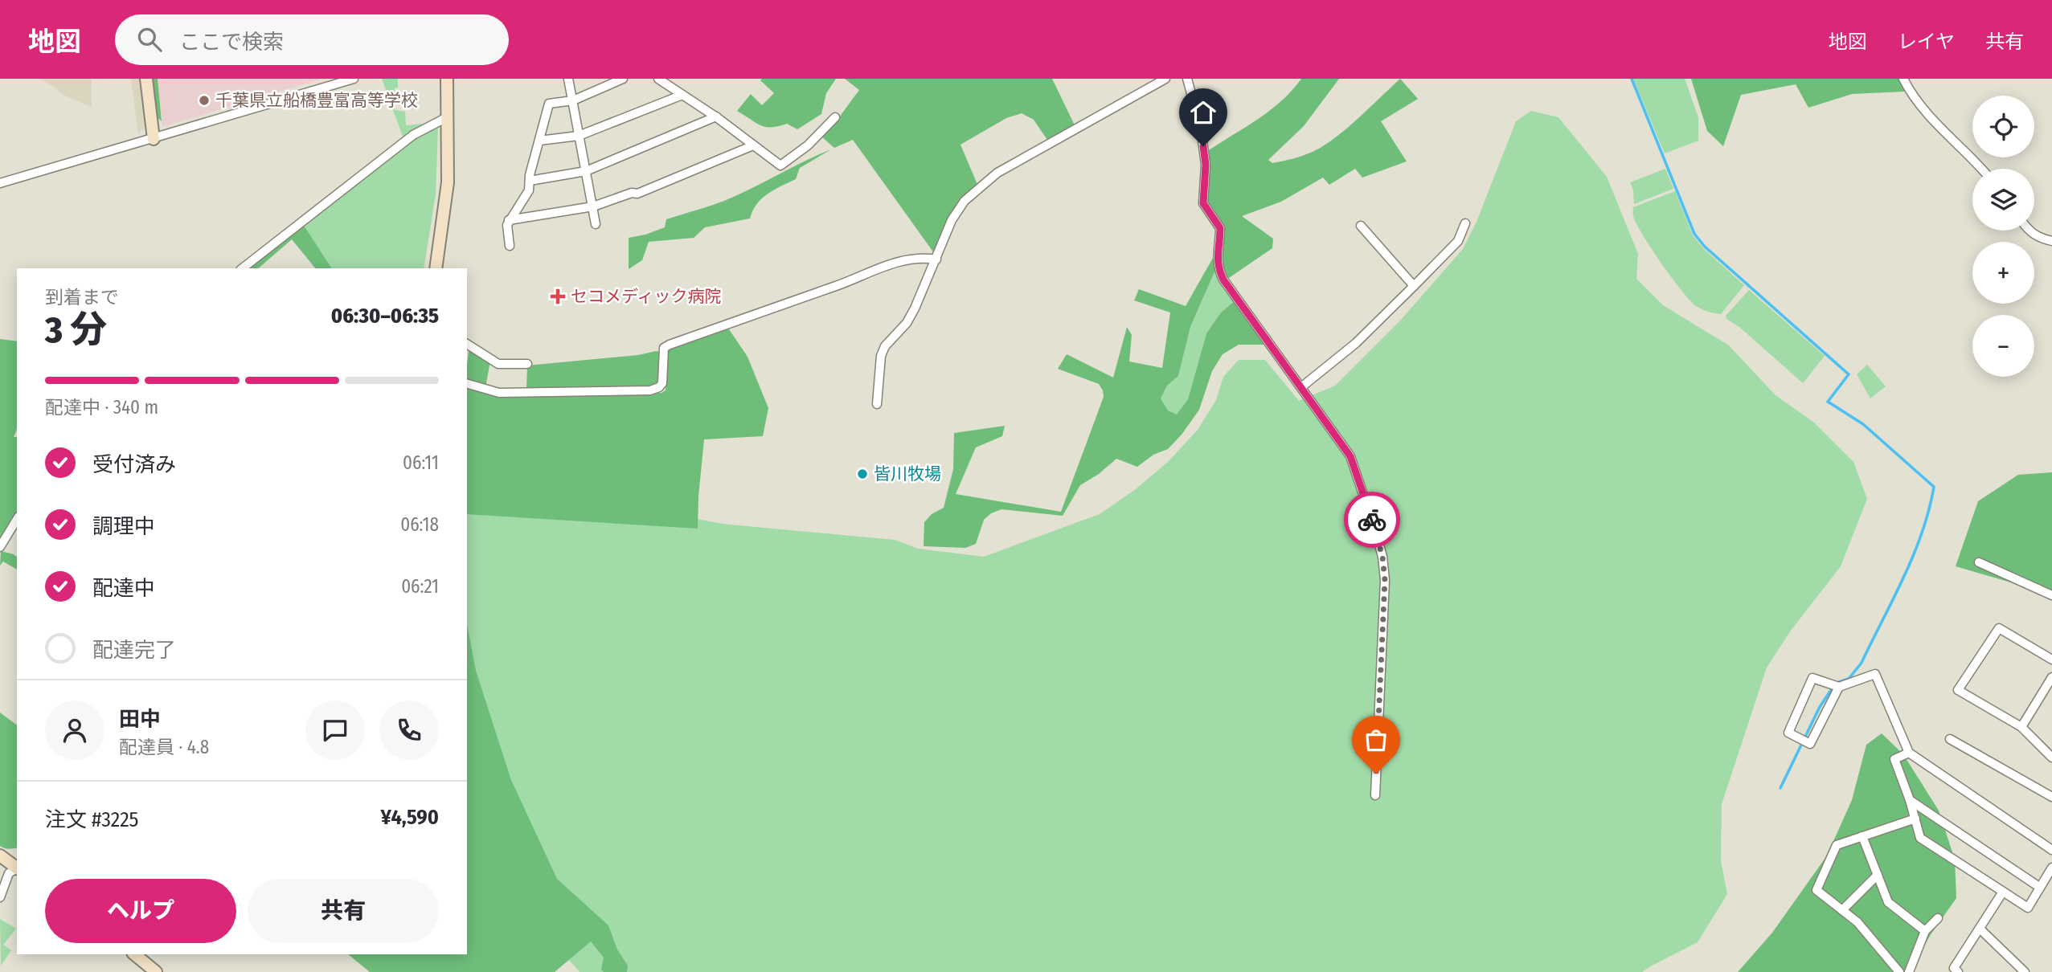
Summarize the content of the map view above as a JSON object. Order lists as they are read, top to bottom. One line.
{"places":{"other":["千葉県立船橋豊富高等学校","皆川牧場"],"health":["セコメディック病院"]},"page":{"header":"地図","search":"ここで検索","nav":["地図","レイヤ","共有"],"map_buttons":["+","−"],"heading":["3 分","到着まで","06:30–06:35"],"panel":["田中","配達員 · 4.8","注文 #3225","¥4,590"],"bar":"配達中 · 340 m","list":[["受付済み","06:11"],["調理中","06:18"],["配達中","06:21"],"配達完了"],"buttons":["ヘルプ","共有"]}}
